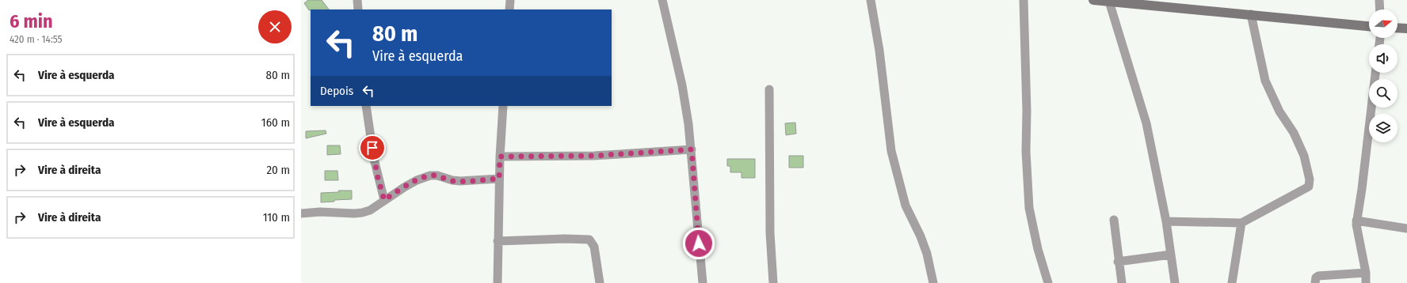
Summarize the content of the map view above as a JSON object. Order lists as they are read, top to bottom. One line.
{"north":"right","page":{"heading":["6 min","420 m · 14:55"],"turn":["80 m","Vire à esquerda"],"list":[{"name":"Vire à esquerda","value":"80 m"},{"name":"Vire à esquerda","value":"160 m"},{"name":"Vire à direita","value":"20 m"},{"name":"Vire à direita","value":"110 m"}],"then":"Depois"}}
